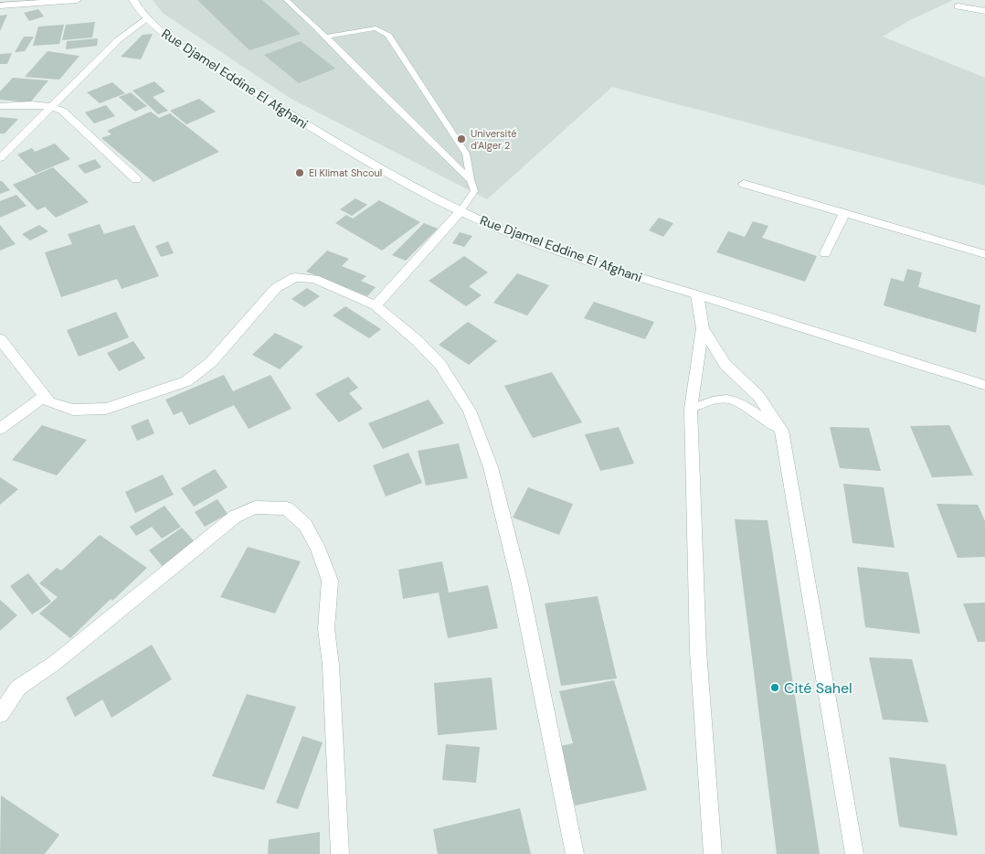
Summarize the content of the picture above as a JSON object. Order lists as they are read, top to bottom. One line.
{"streets":{"street":["Rue Djamel Eddine El Afghani"]},"places":["Université d'Alger 2","El Klimat Shcoul","Cité Sahel"]}
